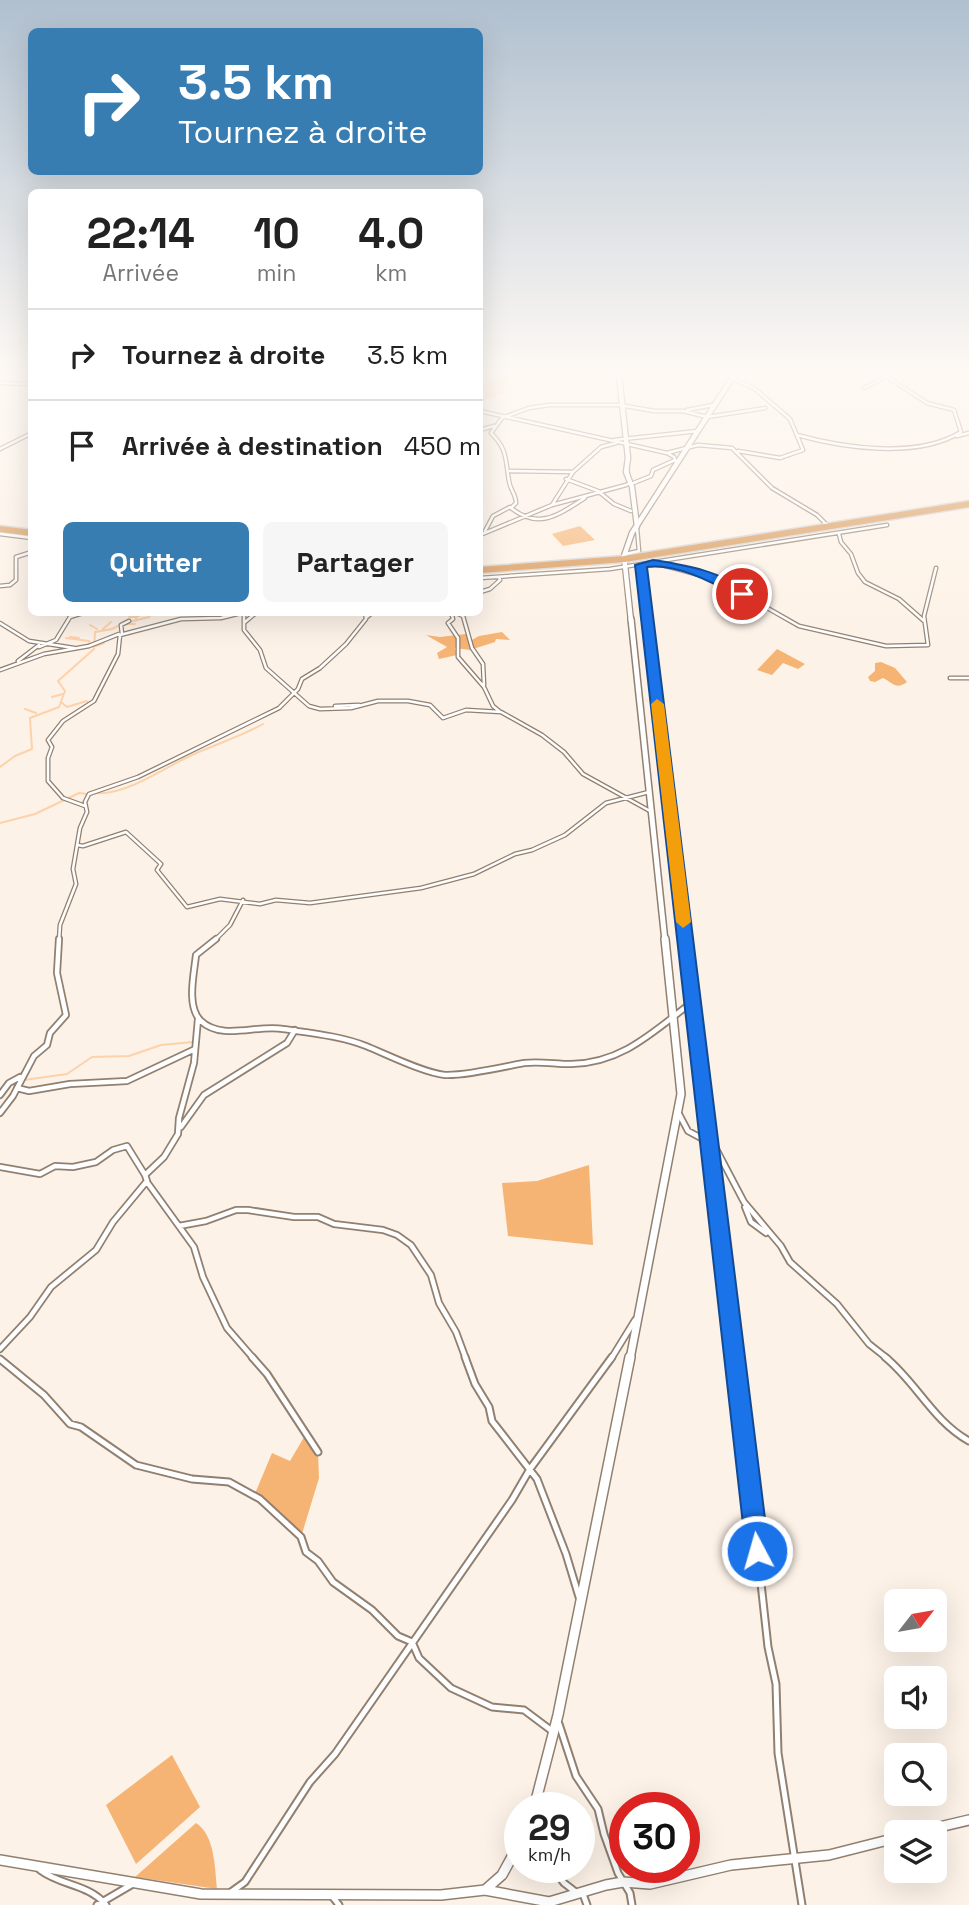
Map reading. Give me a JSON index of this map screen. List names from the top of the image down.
{
  "north": "top right",
  "page": {
    "turn": ["3.5 km", "Tournez à droite"],
    "eta": [
      "22:14",
      "Arrivée",
      "10",
      "min",
      "4.0",
      "km"
    ],
    "list": [
      {
        "name": "Tournez à droite",
        "value": "3.5 km"
      },
      {
        "name": "Arrivée à destination",
        "value": "450 m"
      }
    ],
    "buttons": ["Quitter", "Partager"],
    "speed": "29 km/h",
    "limit": "30"
  }
}
